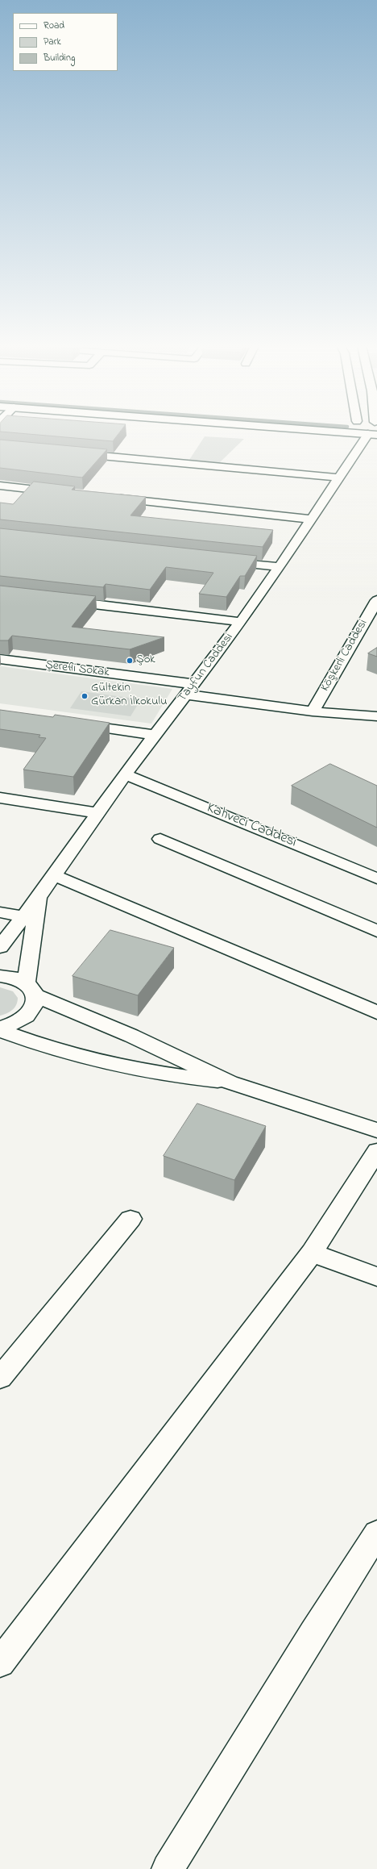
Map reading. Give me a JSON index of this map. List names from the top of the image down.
{
  "streets": {
    "street": [
      "Köşkerli Caddesi",
      "Tayfun Caddesi",
      "Şerefli Sokak",
      "Kahveci Caddesi"
    ]
  },
  "crossings": [
    ["Köşkerli Caddesi", "Şerefli Sokak"],
    ["Tayfun Caddesi", "Şerefli Sokak"],
    ["Tayfun Caddesi", "Kahveci Caddesi"]
  ],
  "places": ["Şok", "Gültekin Gürkan İlkokulu"],
  "legend": ["Road", "Park", "Building"]
}
